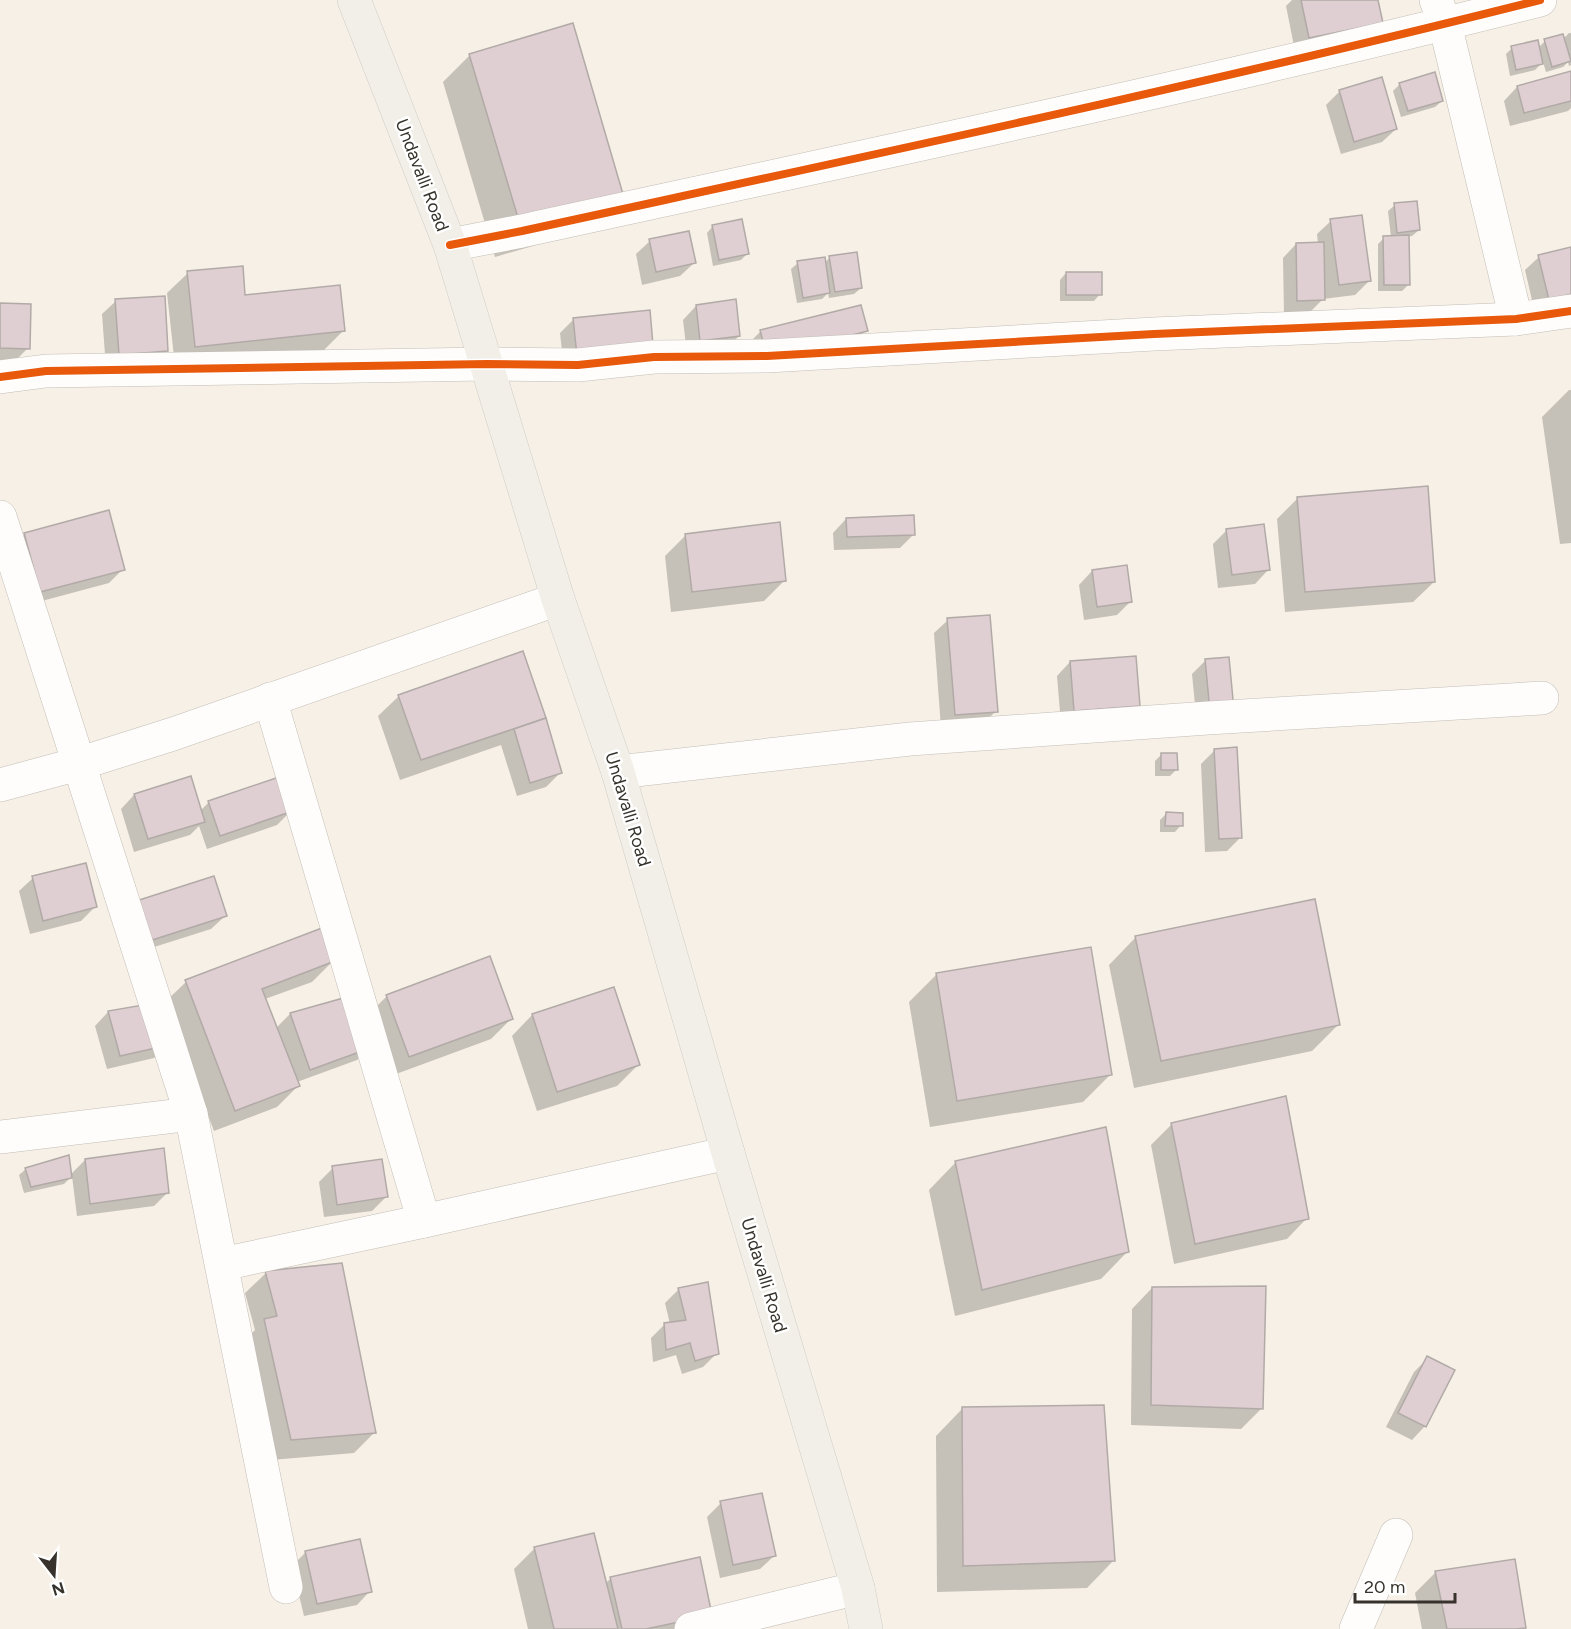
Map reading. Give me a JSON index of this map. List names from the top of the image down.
{
  "streets": {
    "main road": ["Undavalli Road"]
  },
  "scale_bar": "20 m",
  "north": "bottom"
}
